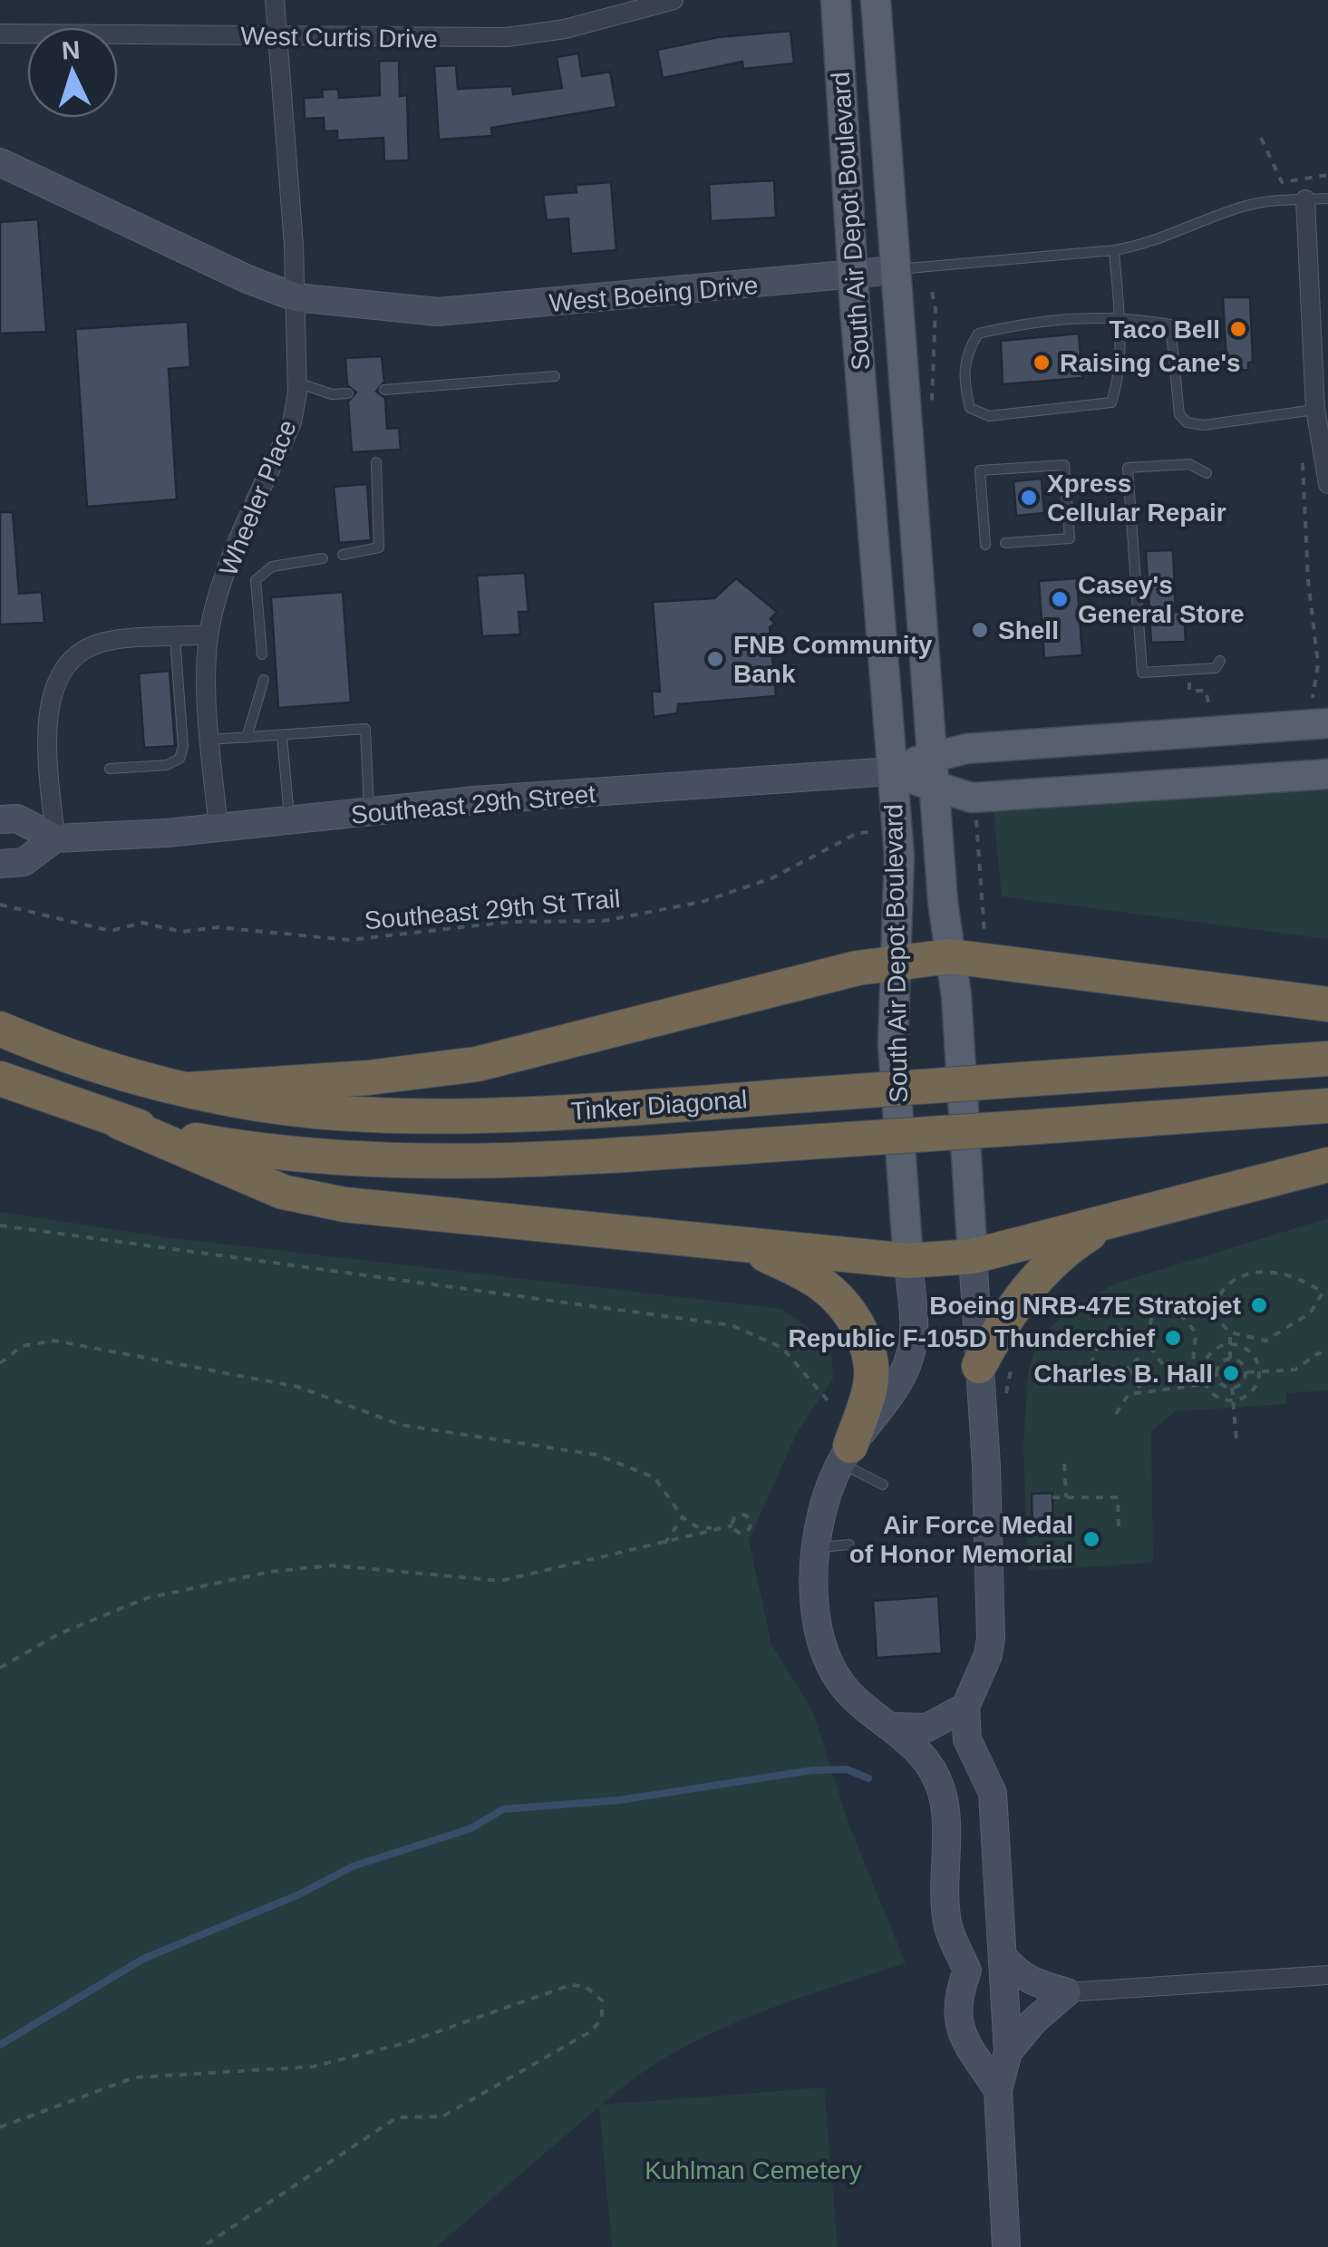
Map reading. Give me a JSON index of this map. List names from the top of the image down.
{
  "streets": {
    "highway": ["Tinker Diagonal"],
    "main road": ["South Air Depot Boulevard", "West Boeing Drive", "Southeast 29th Street"],
    "street": ["West Curtis Drive", "Wheeler Place"],
    "path": ["Southeast 29th St Trail"]
  },
  "crossings": [
    ["West Curtis Drive", "Wheeler Place"],
    ["South Air Depot Boulevard", "West Boeing Drive"],
    ["South Air Depot Boulevard", "Southeast 29th Street"],
    ["South Air Depot Boulevard", "Southeast 29th St Trail"],
    ["West Boeing Drive", "Wheeler Place"],
    ["Wheeler Place", "Southeast 29th Street"]
  ],
  "parks": ["Kuhlman Cemetery"],
  "places": [
    "Taco Bell",
    "Raising Cane's",
    "Xpress Cellular Repair",
    "Casey's General Store",
    "Shell",
    "FNB Community Bank",
    "Boeing NRB-47E Stratojet",
    "Republic F-105D Thunderchief",
    "Charles B. Hall",
    "Air Force Medal of Honor Memorial"
  ],
  "north": "top"
}
